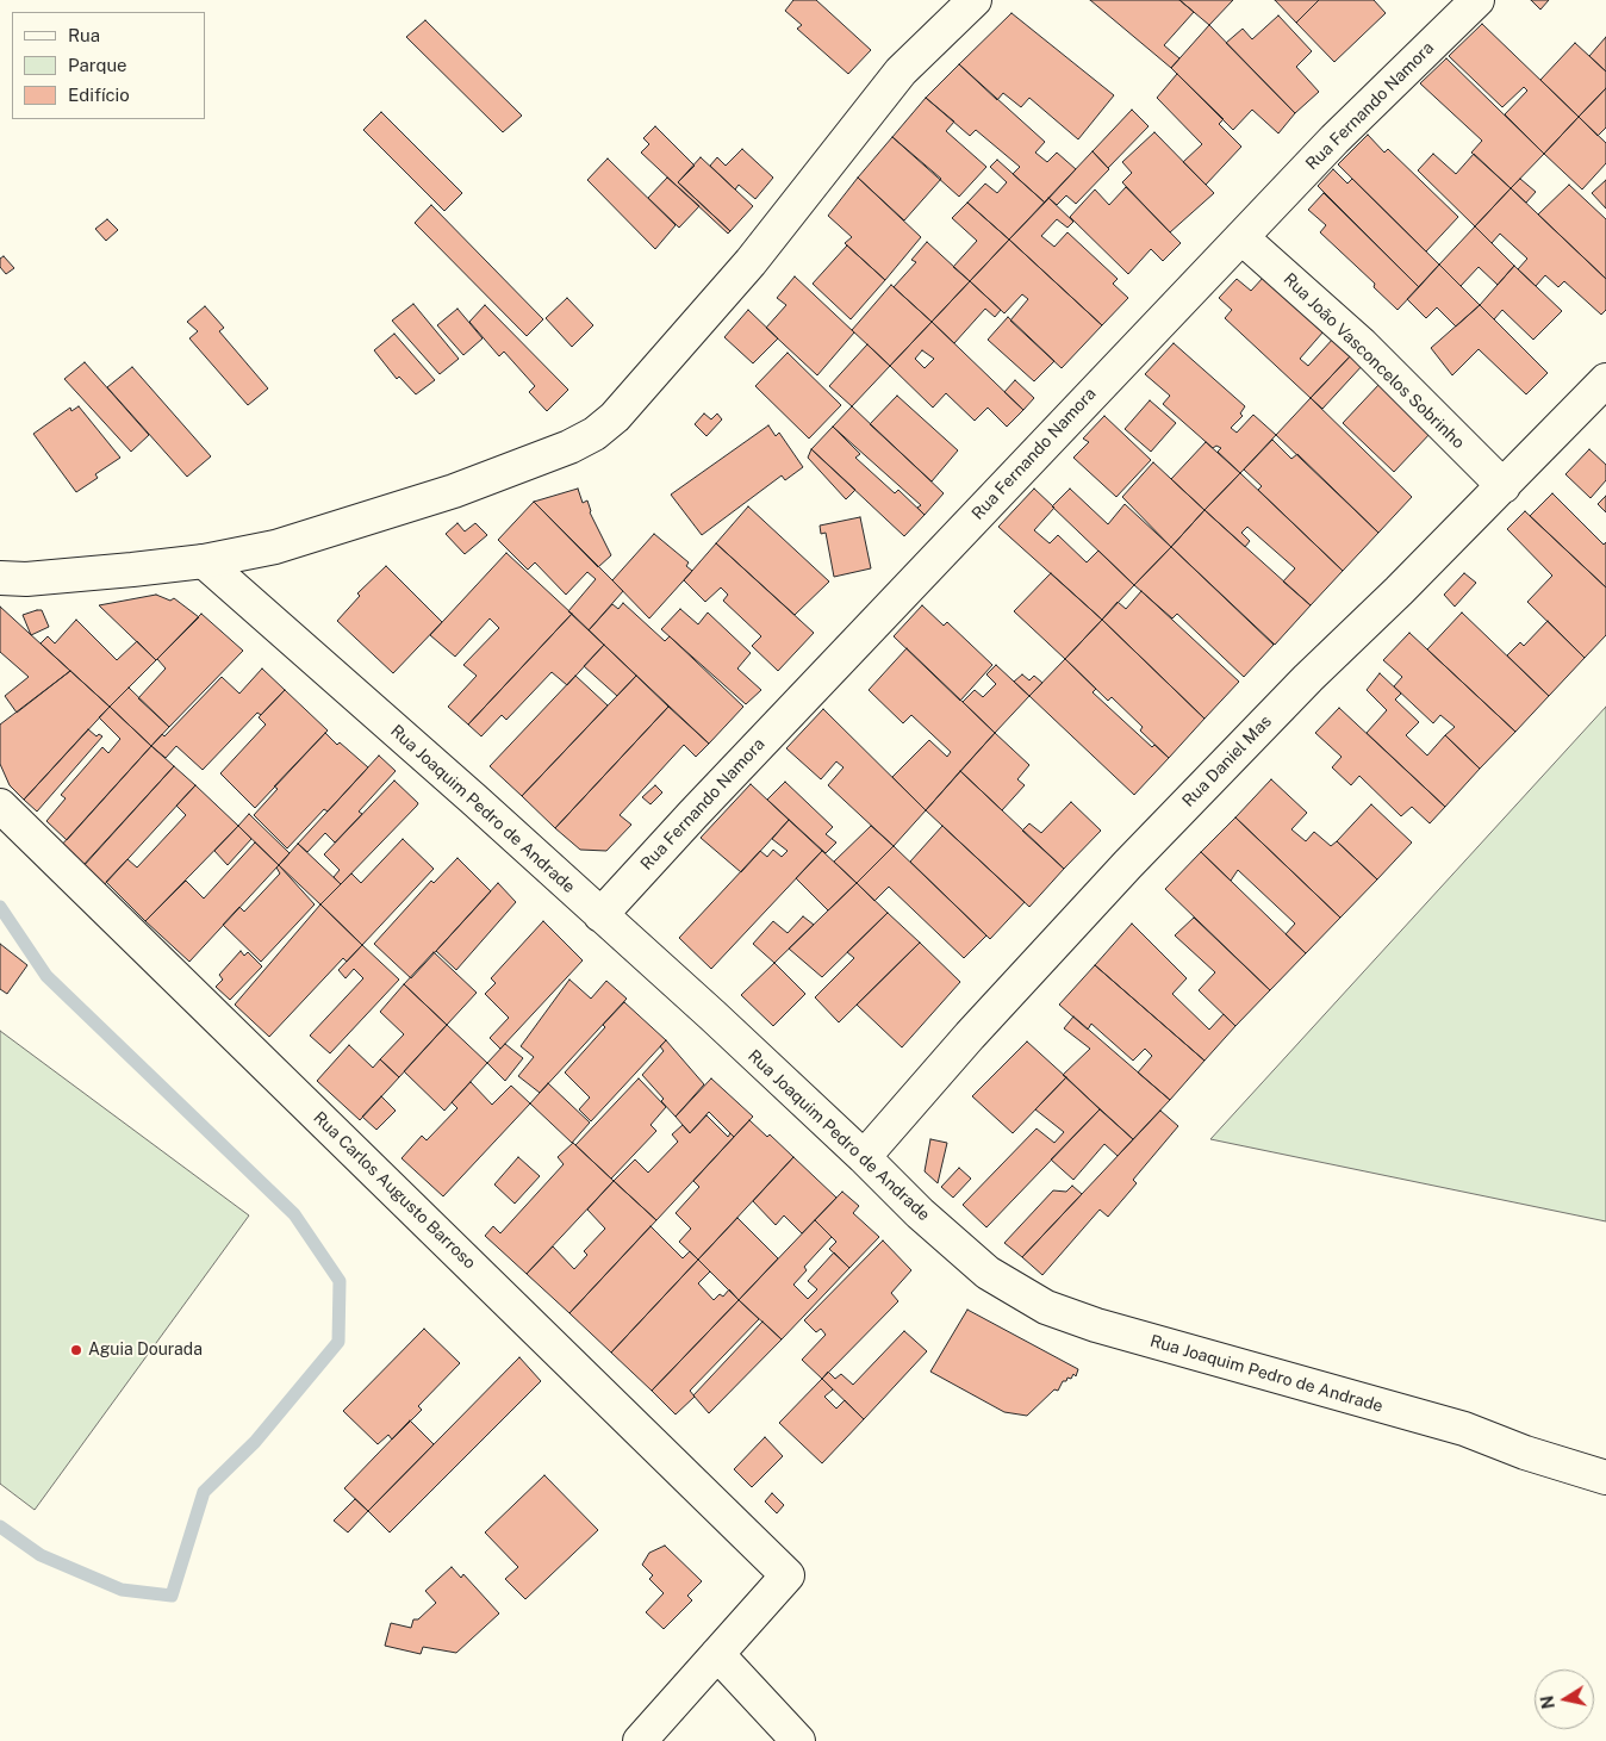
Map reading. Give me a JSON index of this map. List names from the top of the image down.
{
  "streets": {
    "street": [
      "Rua Fernando Namora",
      "Rua João Vasconcelos Sobrinho",
      "Rua Daniel Mas",
      "Rua Joaquim Pedro de Andrade",
      "Rua Carlos Augusto Barroso"
    ]
  },
  "crossings": [
    ["Rua Fernando Namora", "Rua João Vasconcelos Sobrinho"],
    ["Rua Fernando Namora", "Rua Joaquim Pedro de Andrade"],
    ["Rua João Vasconcelos Sobrinho", "Rua Daniel Mas"],
    ["Rua Daniel Mas", "Rua Joaquim Pedro de Andrade"]
  ],
  "places": ["Aguia Dourada"],
  "legend": ["Rua", "Parque", "Edifício"],
  "north": "left"
}
